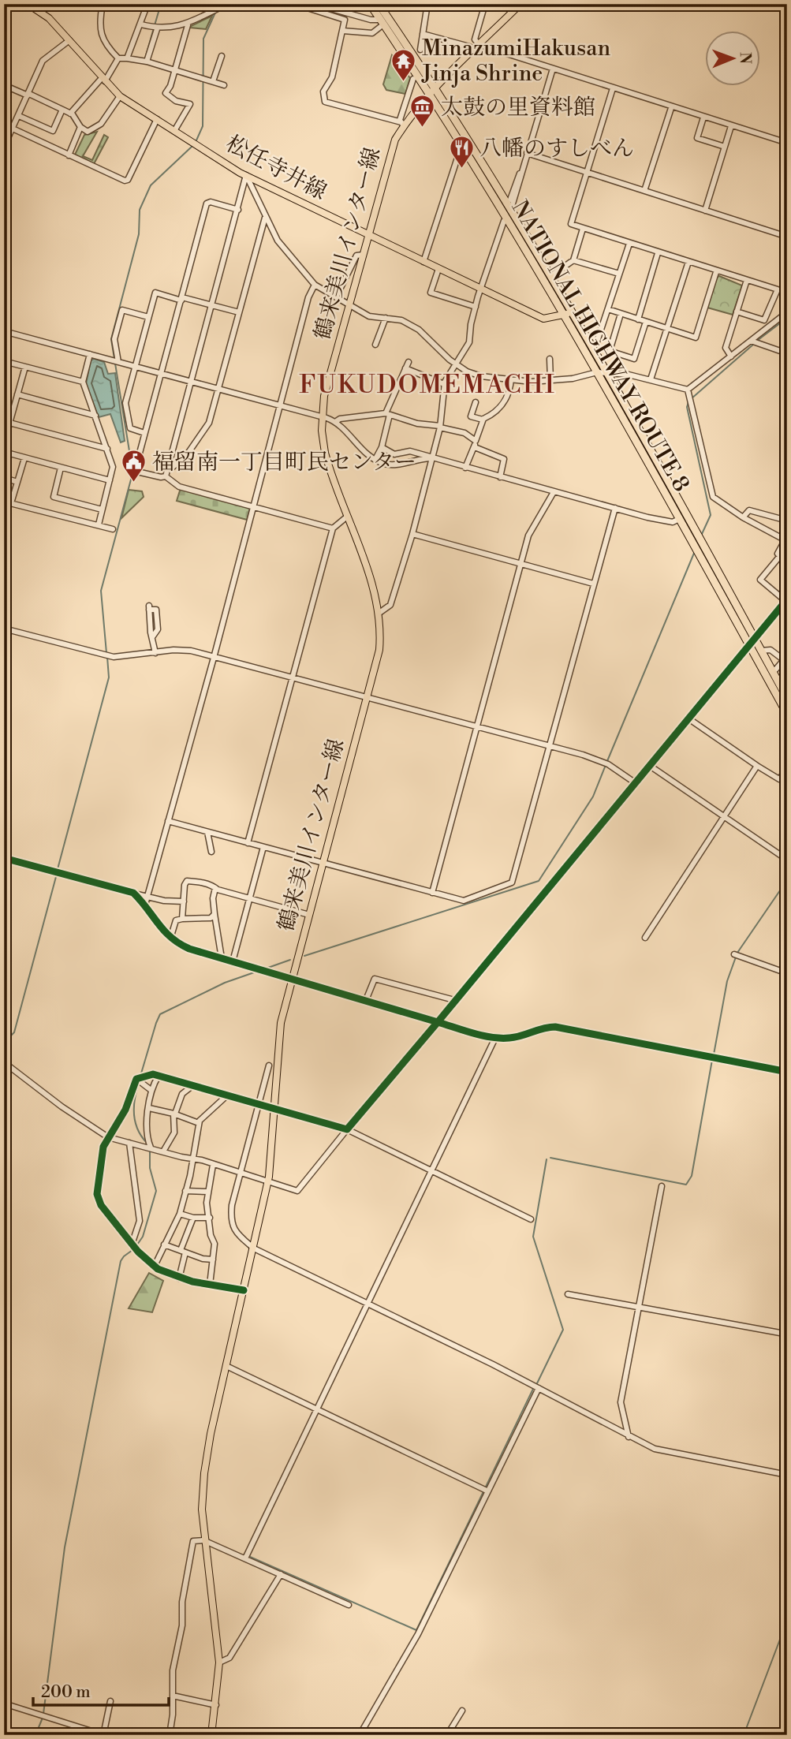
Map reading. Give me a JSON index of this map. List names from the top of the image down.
{
  "streets": {
    "highway": ["NATIONAL HIGHWAY ROUTE 8"],
    "main road": ["松任寺井線", "鶴来美川インター線"]
  },
  "crossings": [
    ["松任寺井線", "鶴来美川インター線"],
    ["松任寺井線", "NATIONAL HIGHWAY ROUTE 8"],
    ["鶴来美川インター線", "NATIONAL HIGHWAY ROUTE 8"]
  ],
  "districts": ["FUKUDOMEMACHI"],
  "places": {
    "temple": ["MinazumiHakusan Jinja Shrine"],
    "museum": ["太鼓の里資料館"],
    "restaurant": ["八幡のすしべん"],
    "public building": ["福留南一丁目町民センター"]
  },
  "scale_bar": "200 m",
  "north": "right"
}
